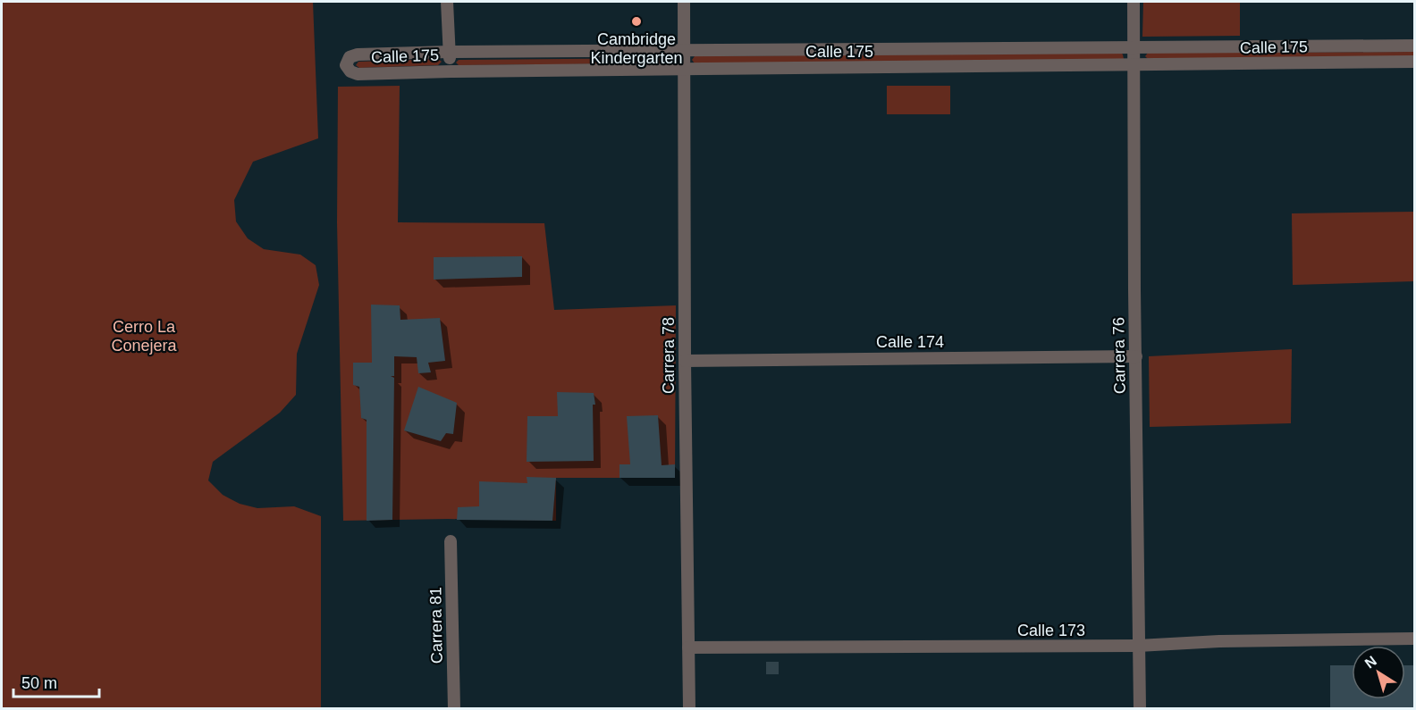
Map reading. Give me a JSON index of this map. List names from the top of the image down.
{
  "streets": {
    "street": [
      "Calle 175",
      "Calle 174",
      "Carrera 78",
      "Carrera 76",
      "Carrera 81",
      "Calle 173"
    ]
  },
  "crossings": [
    ["Calle 175", "Carrera 78"],
    ["Calle 175", "Carrera 76"],
    ["Calle 174", "Carrera 78"],
    ["Calle 174", "Carrera 76"],
    ["Carrera 78", "Calle 173"],
    ["Carrera 76", "Calle 173"]
  ],
  "parks": ["Cerro La Conejera"],
  "places": ["Cambridge Kindergarten"],
  "scale_bar": "50 m",
  "north": "top left"
}
